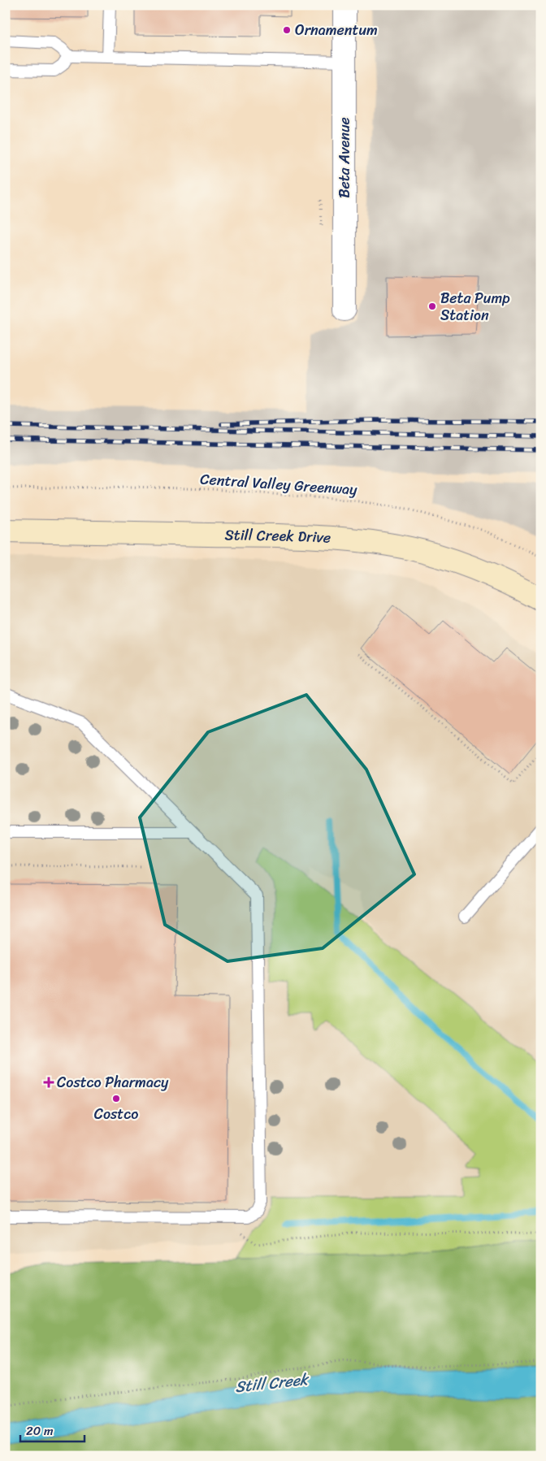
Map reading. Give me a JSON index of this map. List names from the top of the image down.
{
  "streets": {
    "street": ["Beta Avenue", "Still Creek Drive"],
    "path": ["Central Valley Greenway"]
  },
  "water": ["Still Creek"],
  "places": {
    "other": ["Ornamentum", "Beta Pump Station", "Costco"],
    "health": ["Costco Pharmacy"]
  },
  "scale_bar": "20 m"
}
